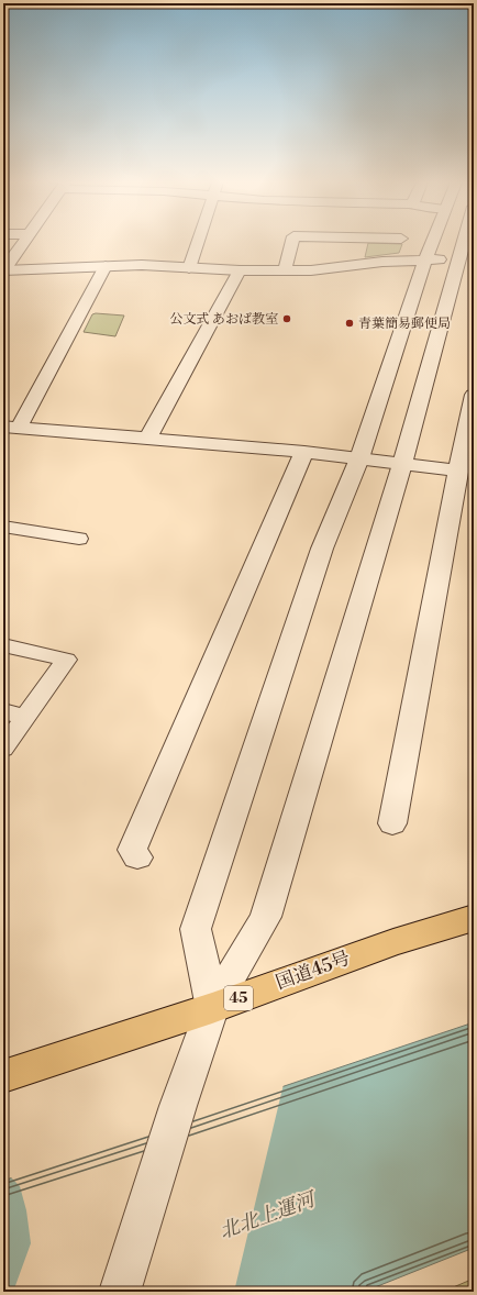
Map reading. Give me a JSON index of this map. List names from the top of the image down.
{
  "streets": {
    "highway": ["国道45号", "45"]
  },
  "water": ["北北上運河"],
  "places": ["公文式 あおば教室", "青葉簡易郵便局"]
}
